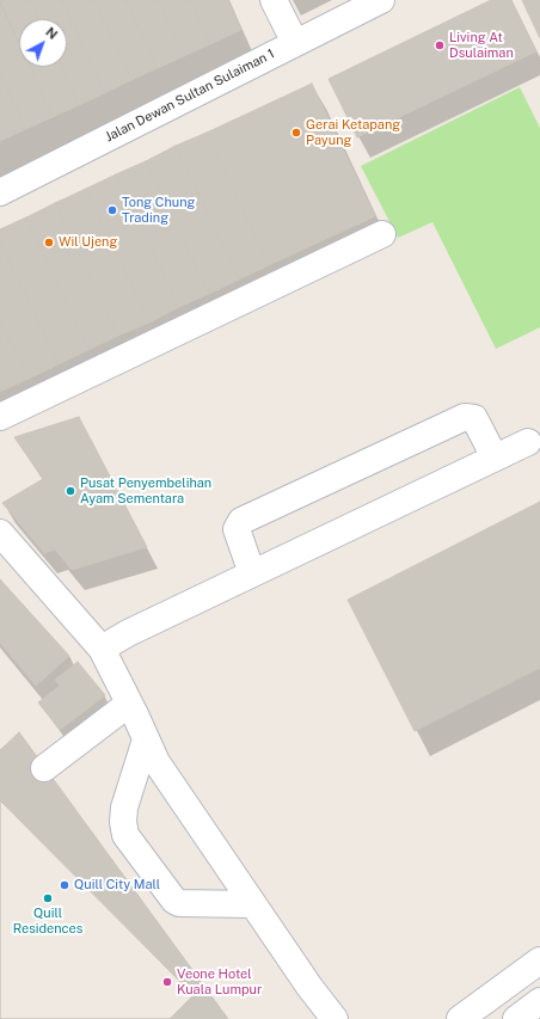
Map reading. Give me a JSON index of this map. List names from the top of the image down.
{
  "streets": {
    "street": ["Jalan Dewan Sultan Sulaiman 1"]
  },
  "places": [
    "Living At Dsulaiman",
    "Gerai Ketapang Payung",
    "Tong Chung Trading",
    "Wil Ujeng",
    "Pusat Penyembelihan Ayam Sementara",
    "Quill City Mall",
    "Quill Residences",
    "Veone Hotel Kuala Lumpur"
  ],
  "north": "top right"
}
